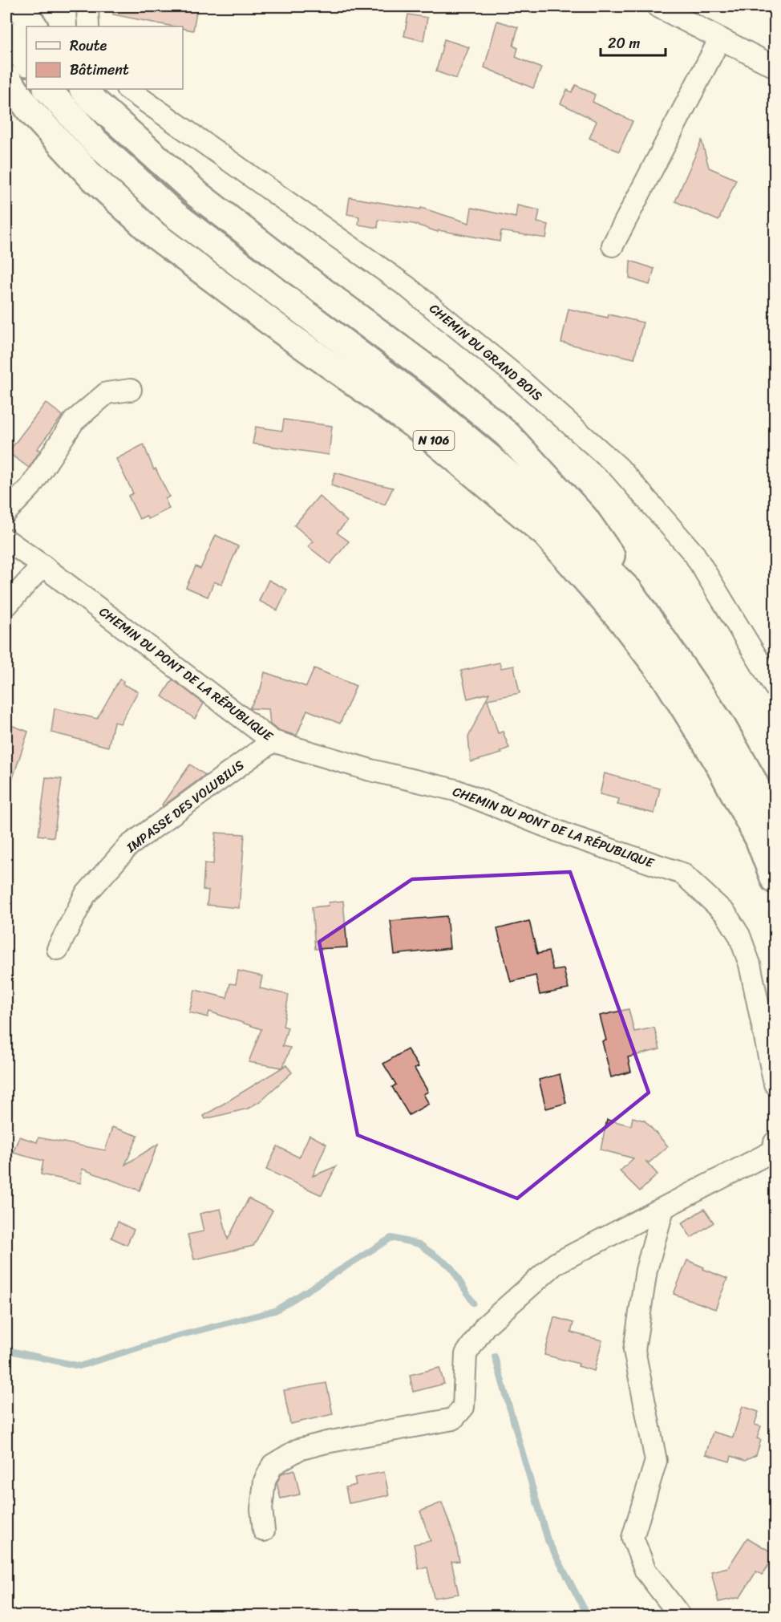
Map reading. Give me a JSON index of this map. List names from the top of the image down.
{
  "streets": {
    "main road": ["N 106"],
    "street": ["CHEMIN DU GRAND BOIS", "CHEMIN DU PONT DE LA RÉPUBLIQUE", "IMPASSE DES VOLUBILIS"]
  },
  "crossings": [
    ["CHEMIN DU PONT DE LA RÉPUBLIQUE", "IMPASSE DES VOLUBILIS"]
  ],
  "legend": ["Route", "Bâtiment"],
  "scale_bar": "20 m"
}
